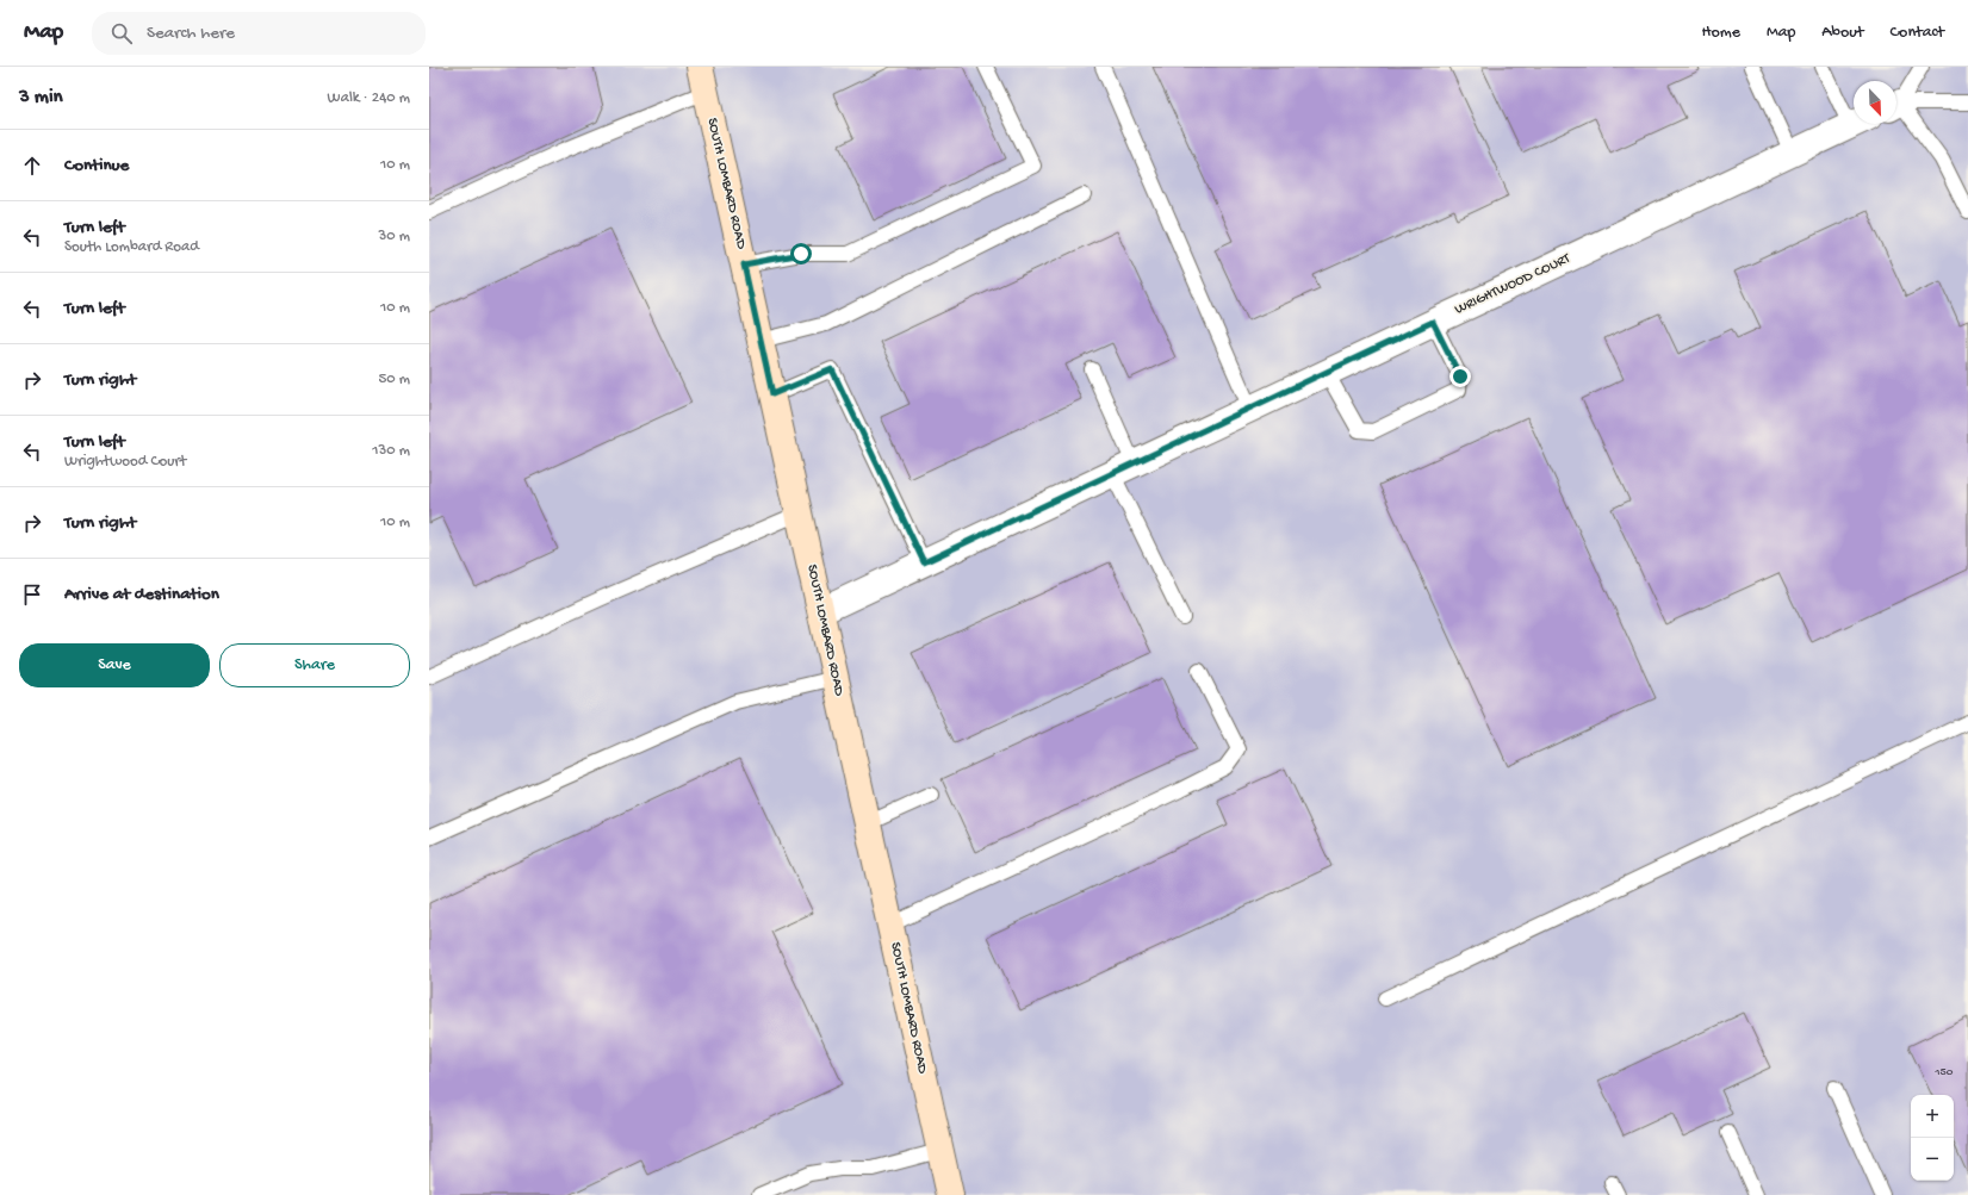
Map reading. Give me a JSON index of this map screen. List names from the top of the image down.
{
  "streets": {
    "street": ["SOUTH LOMBARD ROAD", "WRIGHTWOOD COURT"]
  },
  "crossings": [
    ["SOUTH LOMBARD ROAD", "WRIGHTWOOD COURT"]
  ],
  "house_numbers": ["150"],
  "north": "bottom right",
  "page": {
    "header": "Map",
    "search": "Search here",
    "nav": [
      "Home",
      "Map",
      "About",
      "Contact"
    ],
    "heading": ["3 min", "Walk · 240 m"],
    "list": [
      ["Continue", "10 m"],
      ["Turn left", "South Lombard Road", "30 m"],
      ["Turn left", "10 m"],
      ["Turn right", "50 m"],
      ["Turn left", "Wrightwood Court", "130 m"],
      ["Turn right", "10 m"],
      "Arrive at destination"
    ],
    "buttons": ["Save", "Share"],
    "map_buttons": ["+", "−"]
  }
}
